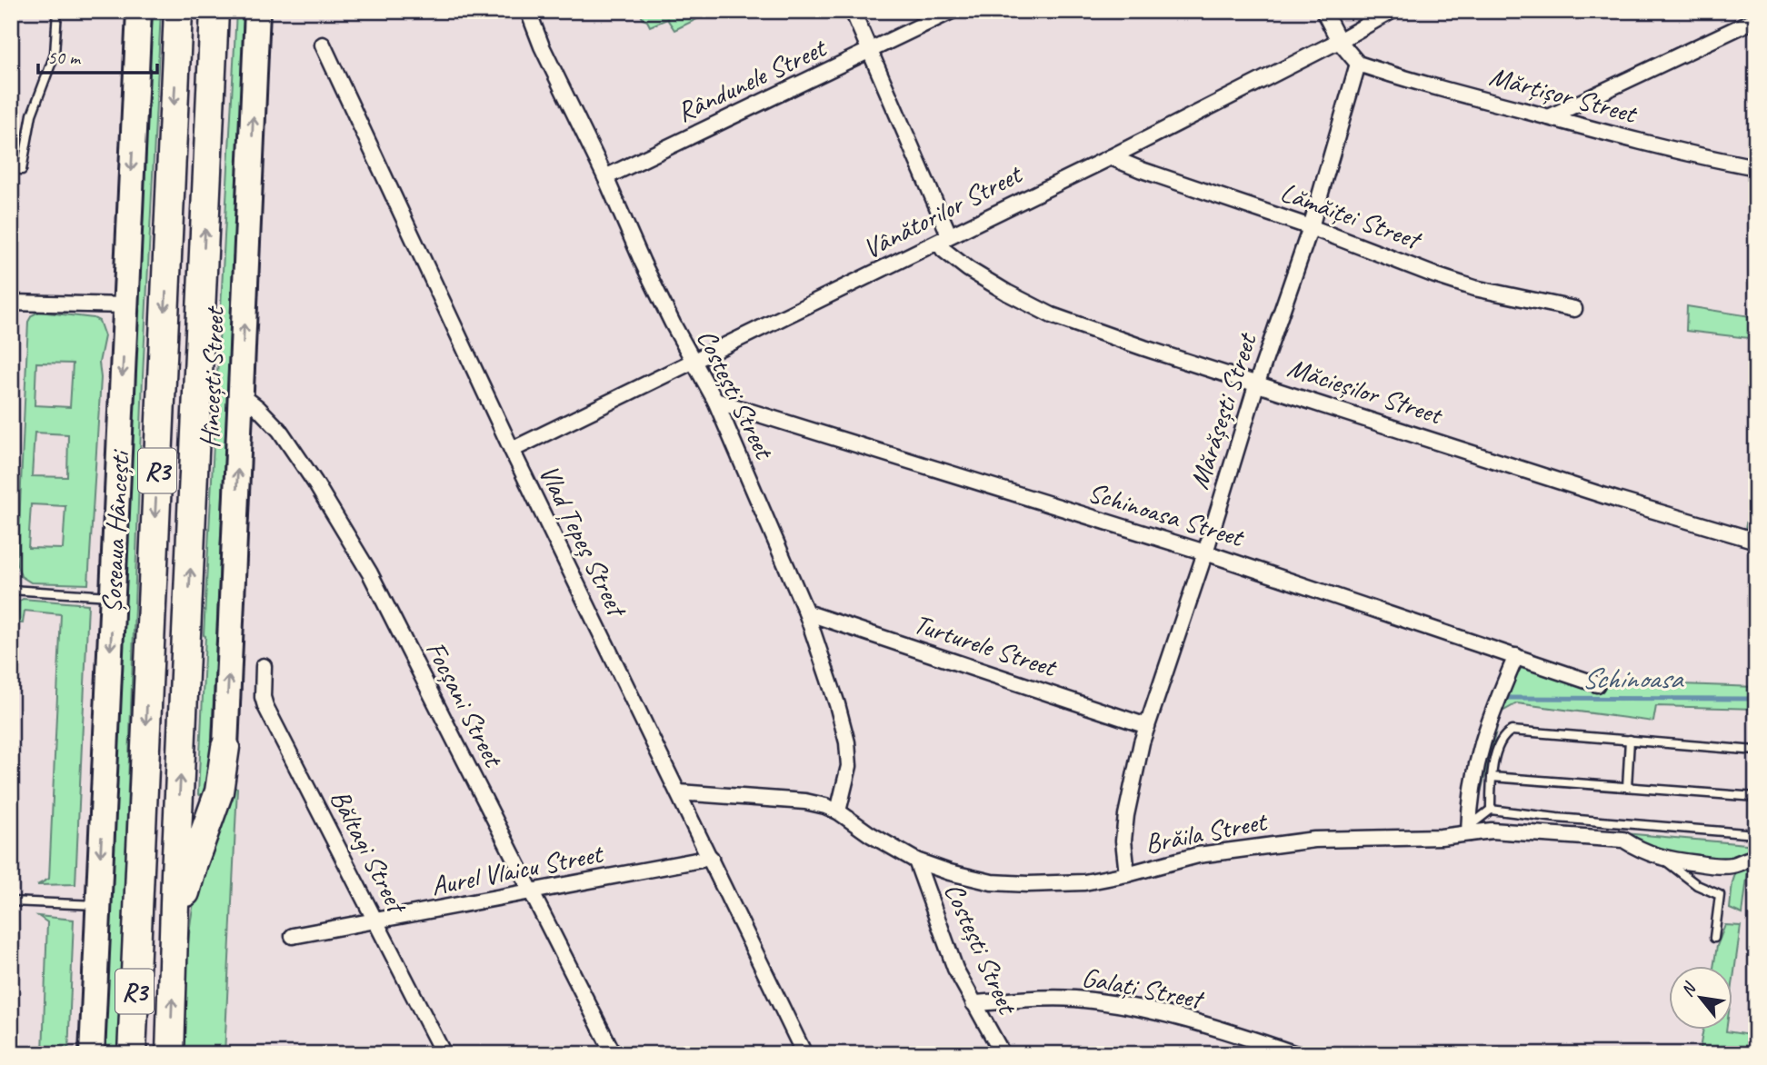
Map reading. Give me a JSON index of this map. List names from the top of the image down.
{
  "streets": {
    "highway": ["R3", "Șoseaua Hâncești"],
    "main road": ["Hîncești Street"],
    "street": [
      "Rândunele Street",
      "Mărțișor Street",
      "Vânătorilor Street",
      "Lămăiței Street",
      "Măcieșilor Street",
      "Costești Street",
      "Mărășești Street",
      "Schinoasa Street",
      "Vlad Țepeș Street",
      "Turturele Street",
      "Focșani Street",
      "Brăila Street",
      "Băltagi Street",
      "Aurel Vlaicu Street",
      "Galați Street"
    ]
  },
  "crossings": [
    ["Rândunele Street", "Costești Street"],
    ["Mărțișor Street", "Mărășești Street"],
    ["Vânătorilor Street", "Lămăiței Street"],
    ["Vânătorilor Street", "Măcieșilor Street"],
    ["Vânătorilor Street", "Costești Street"],
    ["Vânătorilor Street", "Vlad Țepeș Street"],
    ["Lămăiței Street", "Mărășești Street"],
    ["Hîncești Street", "R3"],
    ["Hîncești Street", "Focșani Street"],
    ["Măcieșilor Street", "Mărășești Street"],
    ["Costești Street", "Schinoasa Street"],
    ["Costești Street", "Turturele Street"],
    ["Costești Street", "Brăila Street"],
    ["Costești Street", "Galați Street"],
    ["Mărășești Street", "Schinoasa Street"],
    ["Mărășești Street", "Turturele Street"],
    ["Mărășești Street", "Brăila Street"],
    ["Vlad Țepeș Street", "Brăila Street"],
    ["Vlad Țepeș Street", "Aurel Vlaicu Street"],
    ["Focșani Street", "Aurel Vlaicu Street"],
    ["Băltagi Street", "Aurel Vlaicu Street"]
  ],
  "one_way": ["Hîncești Street", "Șoseaua Hâncești"],
  "water": ["Schinoasa"],
  "scale_bar": "50 m",
  "north": "top left"
}
